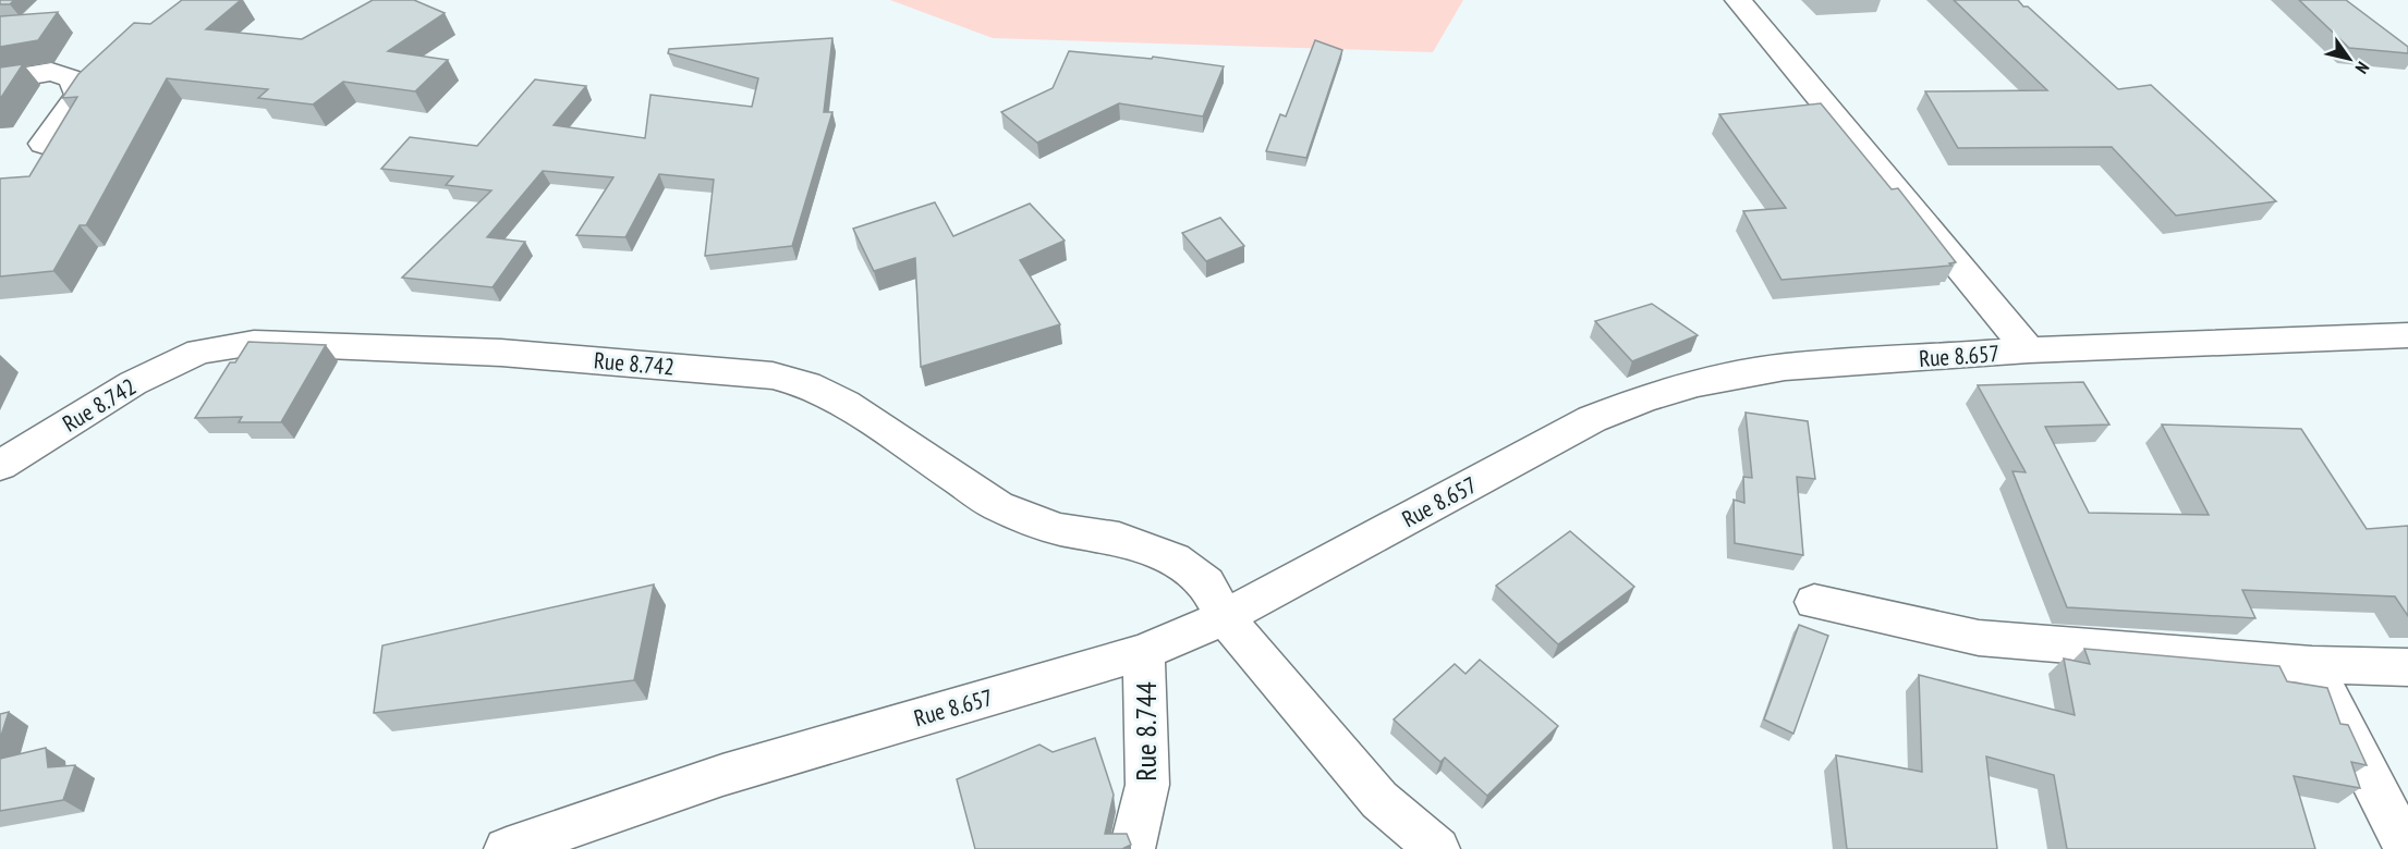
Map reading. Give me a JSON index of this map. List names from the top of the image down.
{
  "streets": {
    "street": ["Rue 8.657", "Rue 8.742", "Rue 8.744"]
  },
  "crossings": [
    ["Rue 8.657", "Rue 8.742"],
    ["Rue 8.657", "Rue 8.744"]
  ],
  "north": "bottom right"
}
